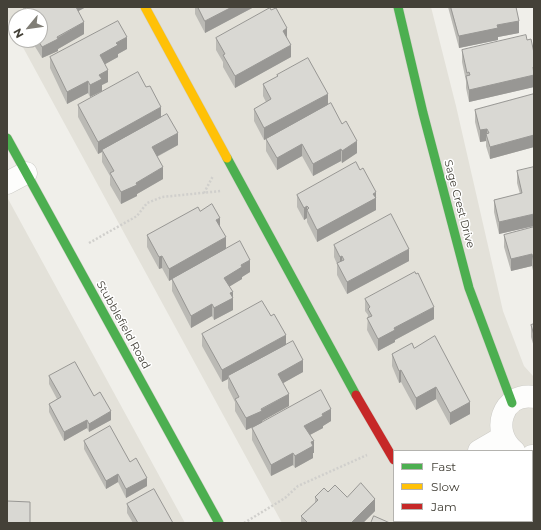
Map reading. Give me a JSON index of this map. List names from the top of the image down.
{
  "streets": {
    "street": ["Sage Crest Drive", "Stubblefield Road"]
  },
  "legend": ["Fast", "Slow", "Jam"],
  "north": "bottom left"
}
